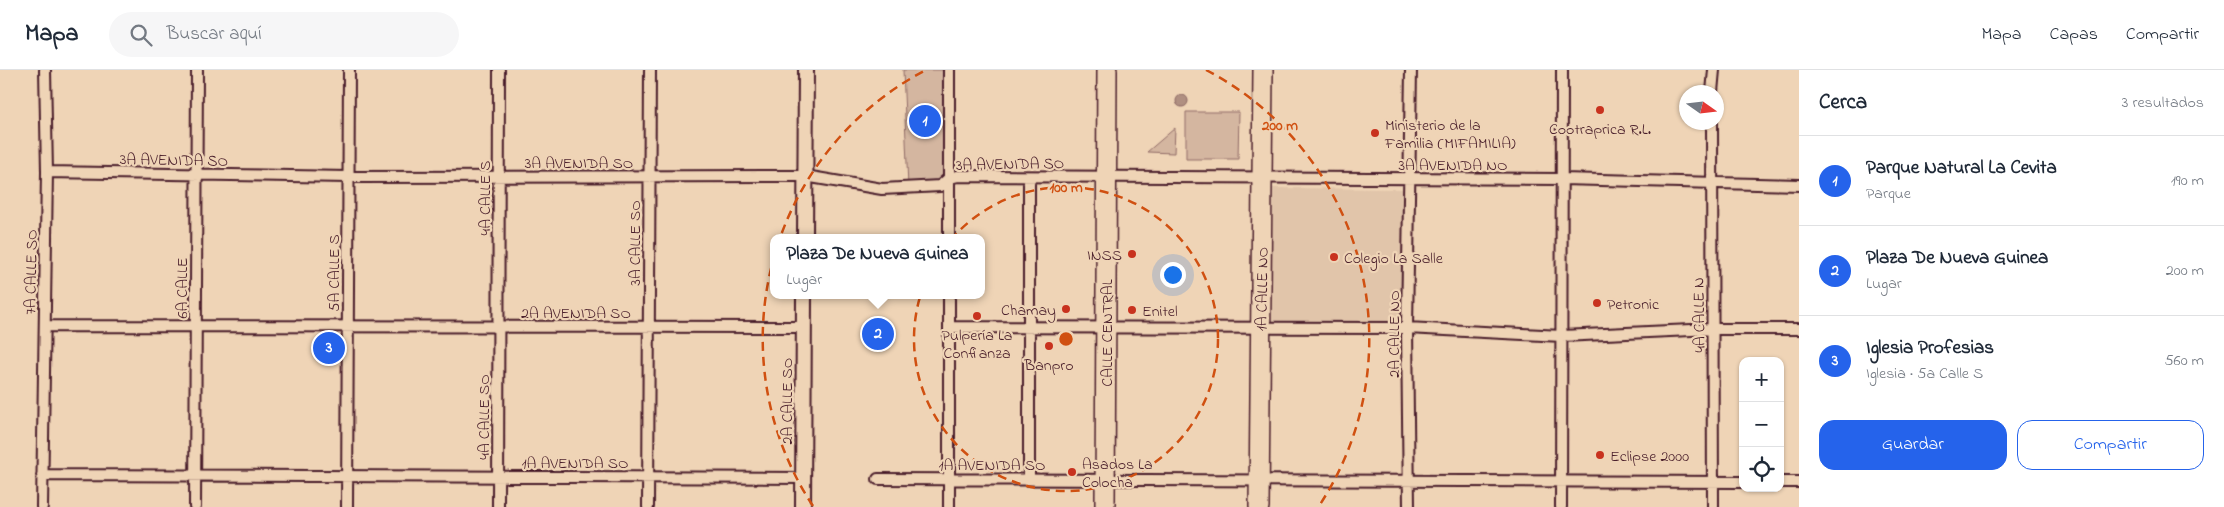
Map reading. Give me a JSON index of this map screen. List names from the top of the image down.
{
  "streets": {
    "highway": ["1A CALLE NO", "CALLE CENTRAL"],
    "street": [
      "3A AVENIDA SO",
      "3A AVENIDA NO",
      "4A CALLE S",
      "3A CALLE SO",
      "7A CALLE SO",
      "5A CALLE S",
      "6A CALLE",
      "2A AVENIDA SO",
      "4A CALLE N",
      "2A CALLE NO",
      "2A CALLE SO",
      "4A CALLE SO",
      "1A AVENIDA SO"
    ]
  },
  "crossings": [
    ["3A AVENIDA SO", "3A AVENIDA NO"],
    ["3A AVENIDA SO", "4A CALLE S"],
    ["3A AVENIDA SO", "3A CALLE SO"],
    ["3A AVENIDA SO", "7A CALLE SO"],
    ["3A AVENIDA SO", "5A CALLE S"],
    ["3A AVENIDA SO", "6A CALLE"],
    ["3A AVENIDA SO", "CALLE CENTRAL"],
    ["3A AVENIDA NO", "1A CALLE NO"],
    ["3A AVENIDA NO", "4A CALLE N"],
    ["3A AVENIDA NO", "CALLE CENTRAL"],
    ["3A AVENIDA NO", "2A CALLE NO"],
    ["4A CALLE S", "2A AVENIDA SO"],
    ["4A CALLE S", "4A CALLE SO"],
    ["3A CALLE SO", "2A AVENIDA SO"],
    ["3A CALLE SO", "1A AVENIDA SO"],
    ["7A CALLE SO", "2A AVENIDA SO"],
    ["7A CALLE SO", "1A AVENIDA SO"],
    ["5A CALLE S", "2A AVENIDA SO"],
    ["5A CALLE S", "1A AVENIDA SO"],
    ["6A CALLE", "2A AVENIDA SO"],
    ["6A CALLE", "1A AVENIDA SO"],
    ["1A CALLE NO", "1A AVENIDA SO"],
    ["2A AVENIDA SO", "2A CALLE SO"],
    ["2A AVENIDA SO", "4A CALLE SO"],
    ["4A CALLE N", "1A AVENIDA SO"],
    ["CALLE CENTRAL", "1A AVENIDA SO"],
    ["2A CALLE NO", "1A AVENIDA SO"],
    ["2A CALLE SO", "1A AVENIDA SO"],
    ["4A CALLE SO", "1A AVENIDA SO"]
  ],
  "places": [
    "Cootraprica R.L.",
    "Ministerio de la Familia (MIFAMILIA)",
    "INSS",
    "Colegio La Salle",
    "Petronic",
    "Chamay",
    "Enitel",
    "Pulpería La Confianza",
    "Banpro",
    "Eclipse 2000",
    "Asados La Colocha"
  ],
  "north": "right",
  "page": {
    "header": "Mapa",
    "search": "Buscar aquí",
    "nav": ["Mapa", "Capas", "Compartir"],
    "heading": ["Cerca", "3 resultados"],
    "pins": ["1", "2", "3"],
    "list": [
      {
        "mark": "1",
        "name": "Parque Natural La Cevita",
        "note": "Parque",
        "value": "190 m"
      },
      {
        "mark": "2",
        "name": "Plaza De Nueva Guinea",
        "note": "Lugar",
        "value": "200 m"
      },
      {
        "mark": "3",
        "name": "Iglesia Profesias",
        "note": "Iglesia · 5a Calle S",
        "value": "560 m"
      }
    ],
    "popup": ["Plaza De Nueva Guinea", "Lugar"],
    "map_buttons": ["+", "−"],
    "buttons": ["Guardar", "Compartir"]
  },
  "rings": ["200 m", "100 m"]
}
